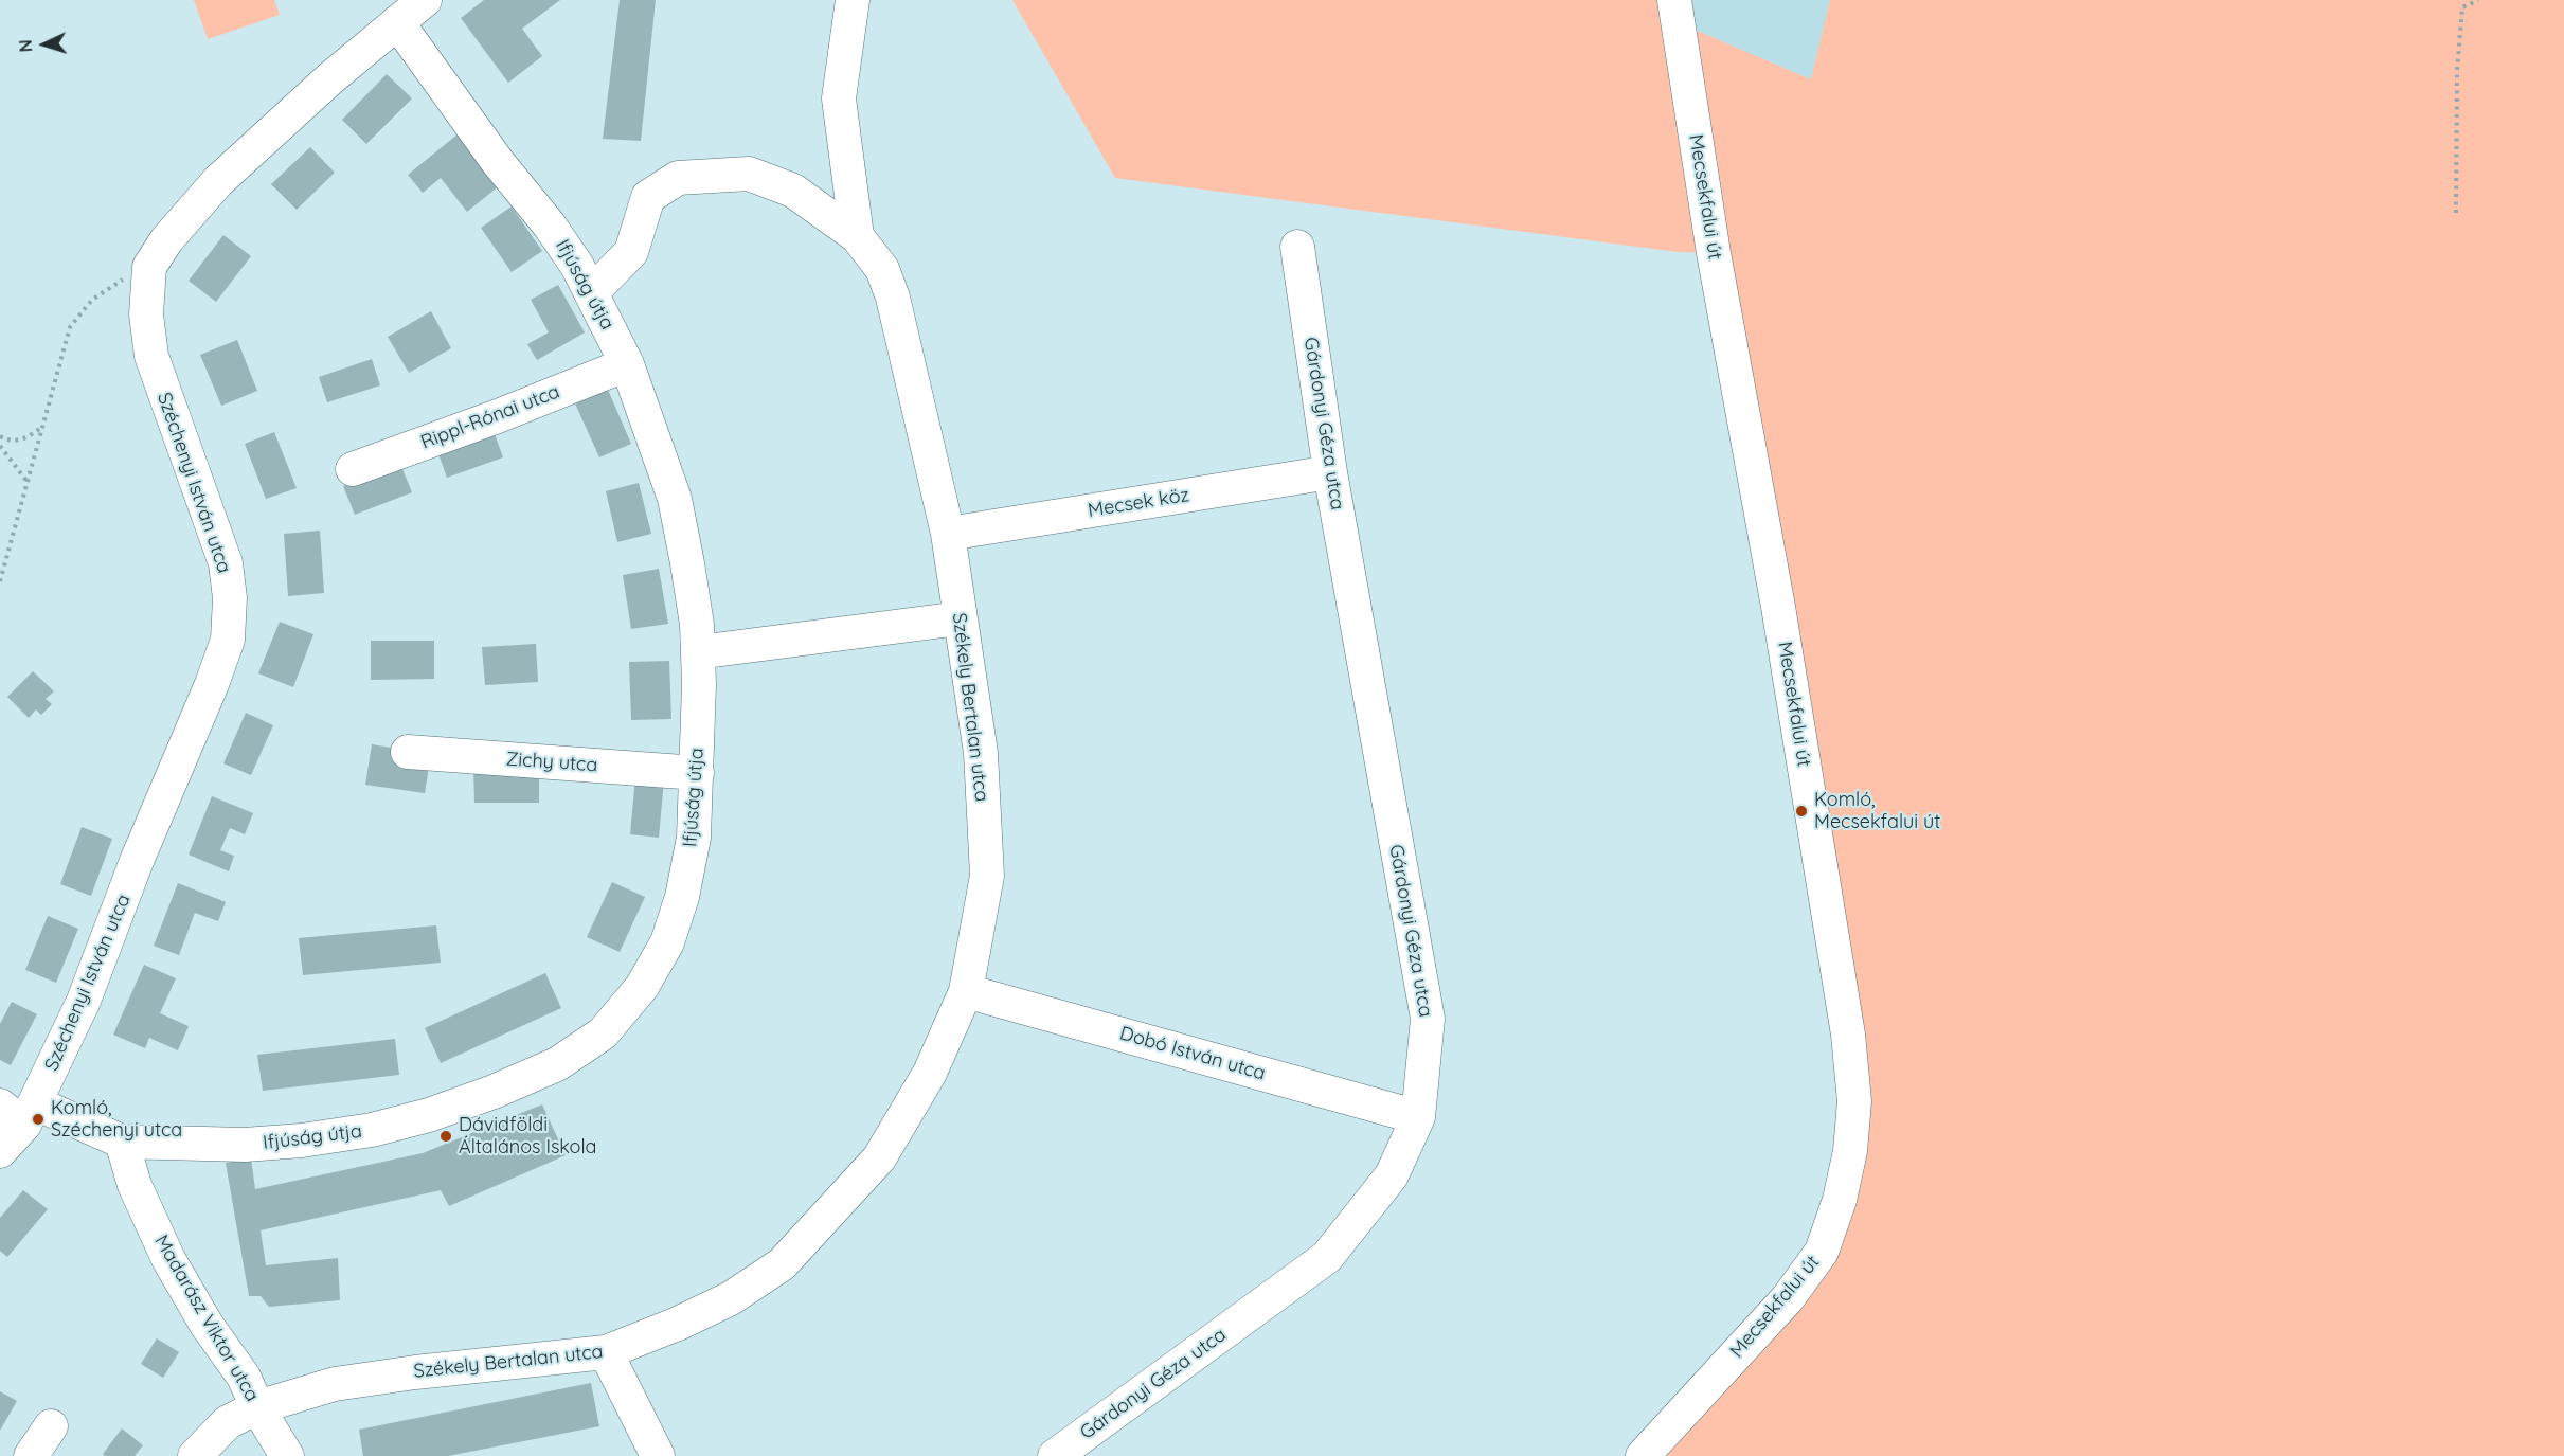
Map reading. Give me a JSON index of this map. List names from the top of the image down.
{
  "streets": {
    "street": [
      "Mecsekfalui út",
      "Ifjúság útja",
      "Rippl-Rónai utca",
      "Gárdonyi Géza utca",
      "Széchenyi István utca",
      "Mecsek köz",
      "Székely Bertalan utca",
      "Zichy utca",
      "Dobó István utca",
      "Madarász Viktor utca"
    ]
  },
  "crossings": [
    ["Ifjúság útja", "Rippl-Rónai utca"],
    ["Ifjúság útja", "Széchenyi István utca"],
    ["Ifjúság útja", "Székely Bertalan utca"],
    ["Ifjúság útja", "Zichy utca"],
    ["Ifjúság útja", "Madarász Viktor utca"],
    ["Gárdonyi Géza utca", "Mecsek köz"],
    ["Gárdonyi Géza utca", "Dobó István utca"],
    ["Mecsek köz", "Székely Bertalan utca"],
    ["Székely Bertalan utca", "Dobó István utca"],
    ["Székely Bertalan utca", "Madarász Viktor utca"]
  ],
  "places": ["Komló, Mecsekfalui út", "Komló, Széchenyi utca", "Dávidföldi Általános Iskola"],
  "north": "left"
}
